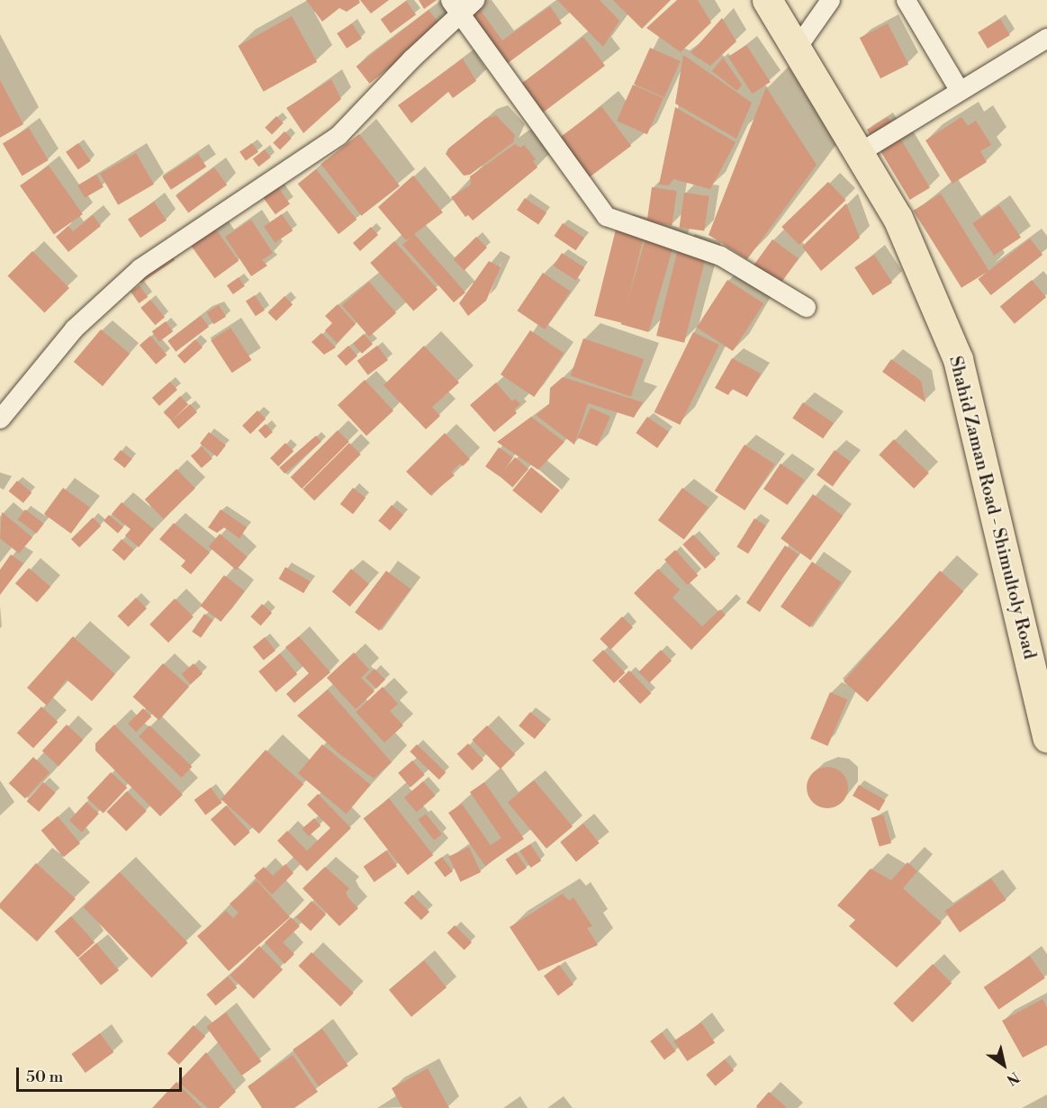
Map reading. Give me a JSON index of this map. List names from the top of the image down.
{
  "streets": {
    "main road": ["Shahid Zaman Road - Shimultoly Road"]
  },
  "scale_bar": "50 m",
  "north": "bottom right"
}
